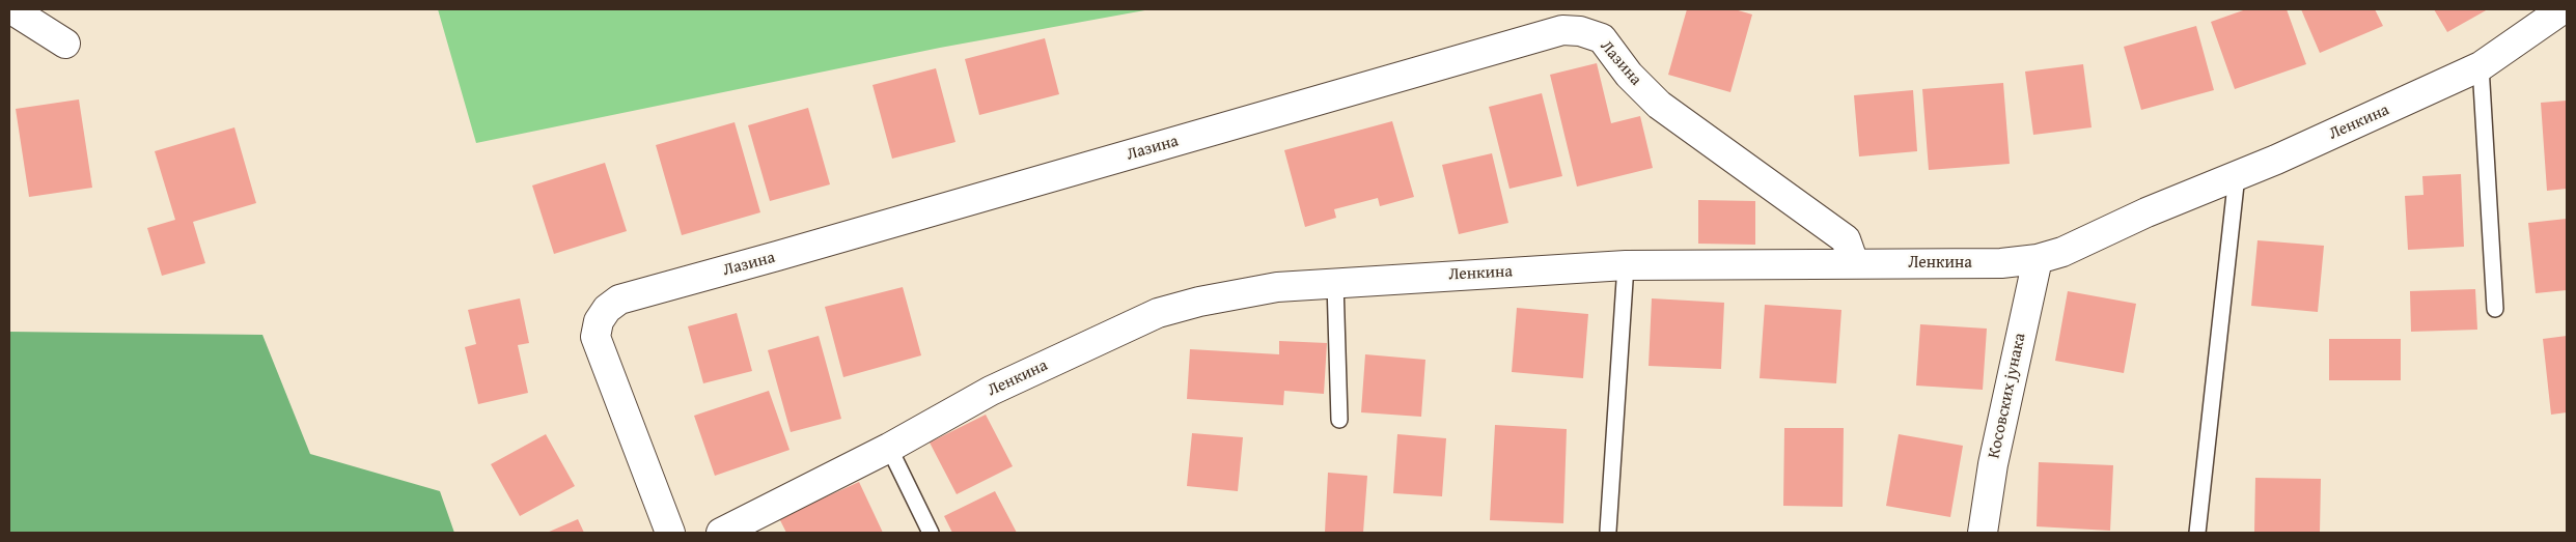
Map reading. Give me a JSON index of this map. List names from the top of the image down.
{
  "streets": {
    "street": ["Лазина", "Ленкина", "Косовских јунака"]
  },
  "crossings": [
    ["Лазина", "Ленкина"],
    ["Ленкина", "Косовских јунака"]
  ]
}
